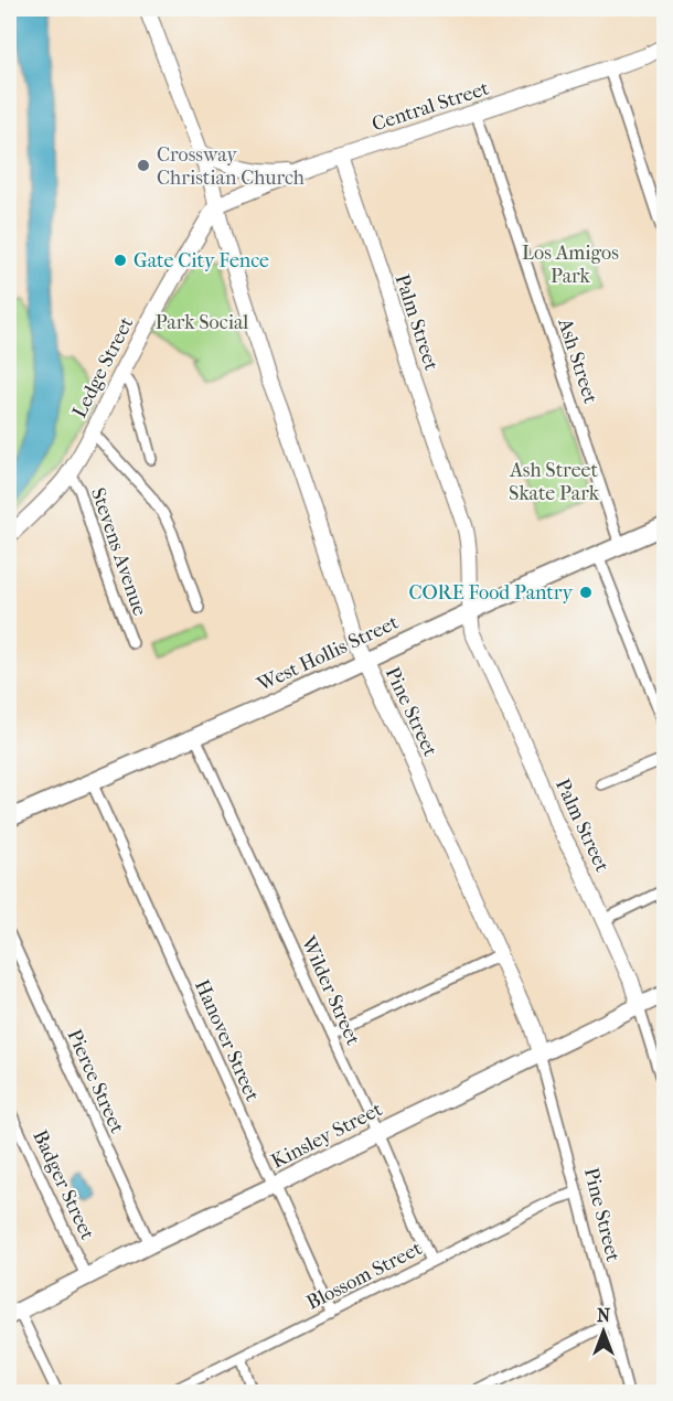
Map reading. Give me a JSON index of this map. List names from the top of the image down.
{
  "streets": {
    "main road": ["West Hollis Street", "Kinsley Street"],
    "street": [
      "Central Street",
      "Palm Street",
      "Ash Street",
      "Ledge Street",
      "Stevens Avenue",
      "Pine Street",
      "Wilder Street",
      "Hanover Street",
      "Pierce Street",
      "Badger Street",
      "Blossom Street"
    ]
  },
  "crossings": [
    ["Central Street", "Palm Street"],
    ["Central Street", "Ash Street"],
    ["Central Street", "Ledge Street"],
    ["Central Street", "Pine Street"],
    ["Palm Street", "West Hollis Street"],
    ["Palm Street", "Kinsley Street"],
    ["Ash Street", "West Hollis Street"],
    ["Ledge Street", "Stevens Avenue"],
    ["Ledge Street", "Pine Street"],
    ["West Hollis Street", "Pine Street"],
    ["West Hollis Street", "Wilder Street"],
    ["West Hollis Street", "Hanover Street"],
    ["Pine Street", "Kinsley Street"],
    ["Pine Street", "Blossom Street"],
    ["Wilder Street", "Kinsley Street"],
    ["Wilder Street", "Blossom Street"],
    ["Hanover Street", "Kinsley Street"],
    ["Hanover Street", "Blossom Street"],
    ["Pierce Street", "Kinsley Street"],
    ["Kinsley Street", "Badger Street"]
  ],
  "parks": ["Los Amigos Park", "Park Social", "Ash Street Skate Park"],
  "places": ["Crossway Christian Church", "Gate City Fence", "CORE Food Pantry"],
  "north": "top"
}
